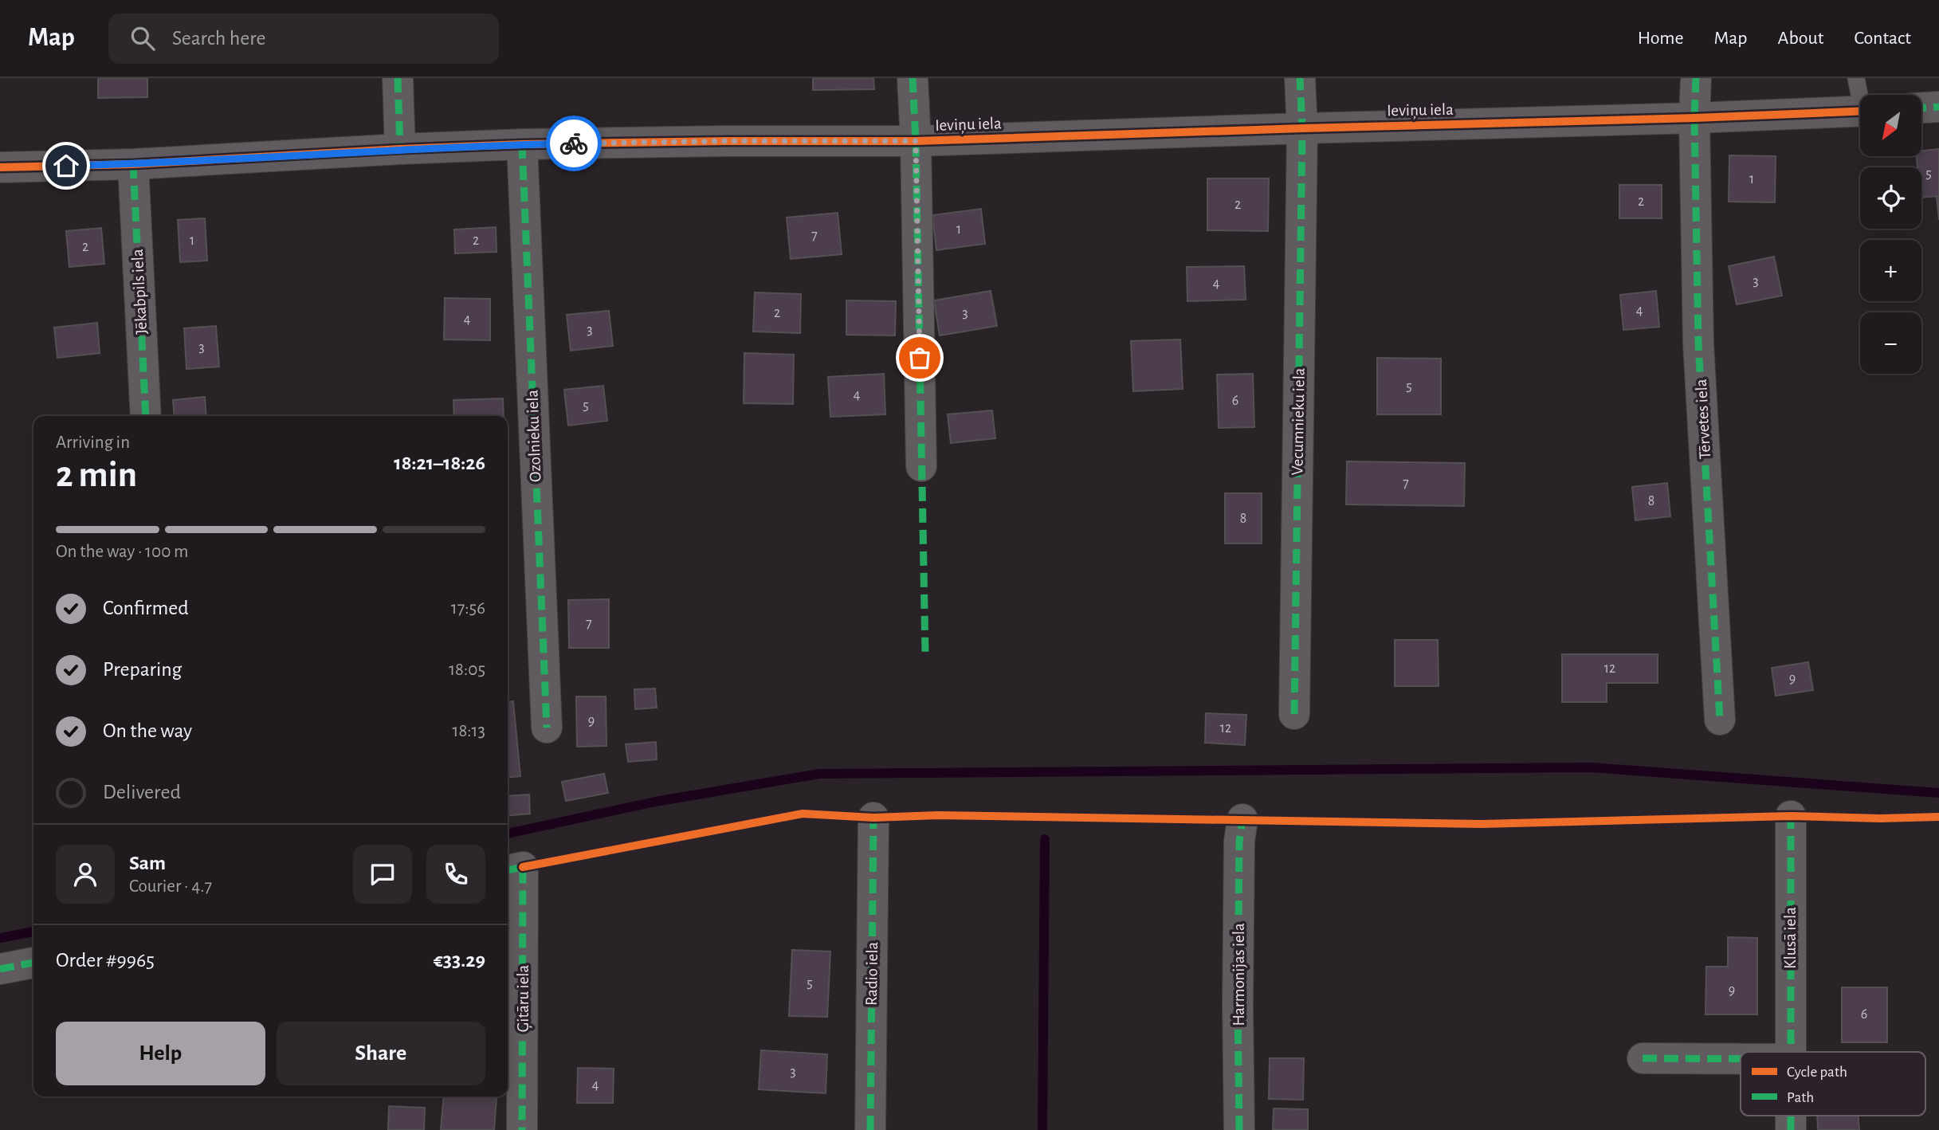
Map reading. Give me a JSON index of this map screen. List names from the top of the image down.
{
  "streets": {
    "street": [
      "Ieviņu iela",
      "Jēkabpils iela",
      "Tērvetes iela",
      "Vecumnieku iela",
      "Ozolnieku iela",
      "Klusā iela",
      "Radio iela",
      "Harmonijas iela",
      "Ģitāru iela"
    ]
  },
  "crossings": [
    ["Ieviņu iela", "Jēkabpils iela"],
    ["Ieviņu iela", "Tērvetes iela"],
    ["Ieviņu iela", "Vecumnieku iela"],
    ["Ieviņu iela", "Ozolnieku iela"]
  ],
  "house_numbers": [
    "5",
    "1",
    "2",
    "2",
    "1",
    "7",
    "1",
    "2",
    "2",
    "3",
    "4",
    "4",
    "2",
    "3",
    "4",
    "3",
    "3",
    "5",
    "4",
    "6",
    "5",
    "7",
    "8",
    "8",
    "7",
    "12",
    "9",
    "9",
    "12",
    "5",
    "9",
    "6",
    "3",
    "4"
  ],
  "legend": ["Cycle path", "Path"],
  "north": "bottom left",
  "page": {
    "header": "Map",
    "search": "Search here",
    "nav": [
      "Home",
      "Map",
      "About",
      "Contact"
    ],
    "map_buttons": ["+", "−"],
    "heading": ["2 min", "Arriving in", "18:21–18:26"],
    "panel": [
      "Sam",
      "Courier · 4.7",
      "Order #9965",
      "€33.29"
    ],
    "bar": "On the way · 100 m",
    "list": [
      ["Confirmed", "17:56"],
      ["Preparing", "18:05"],
      ["On the way", "18:13"],
      "Delivered"
    ],
    "buttons": ["Help", "Share"]
  }
}
